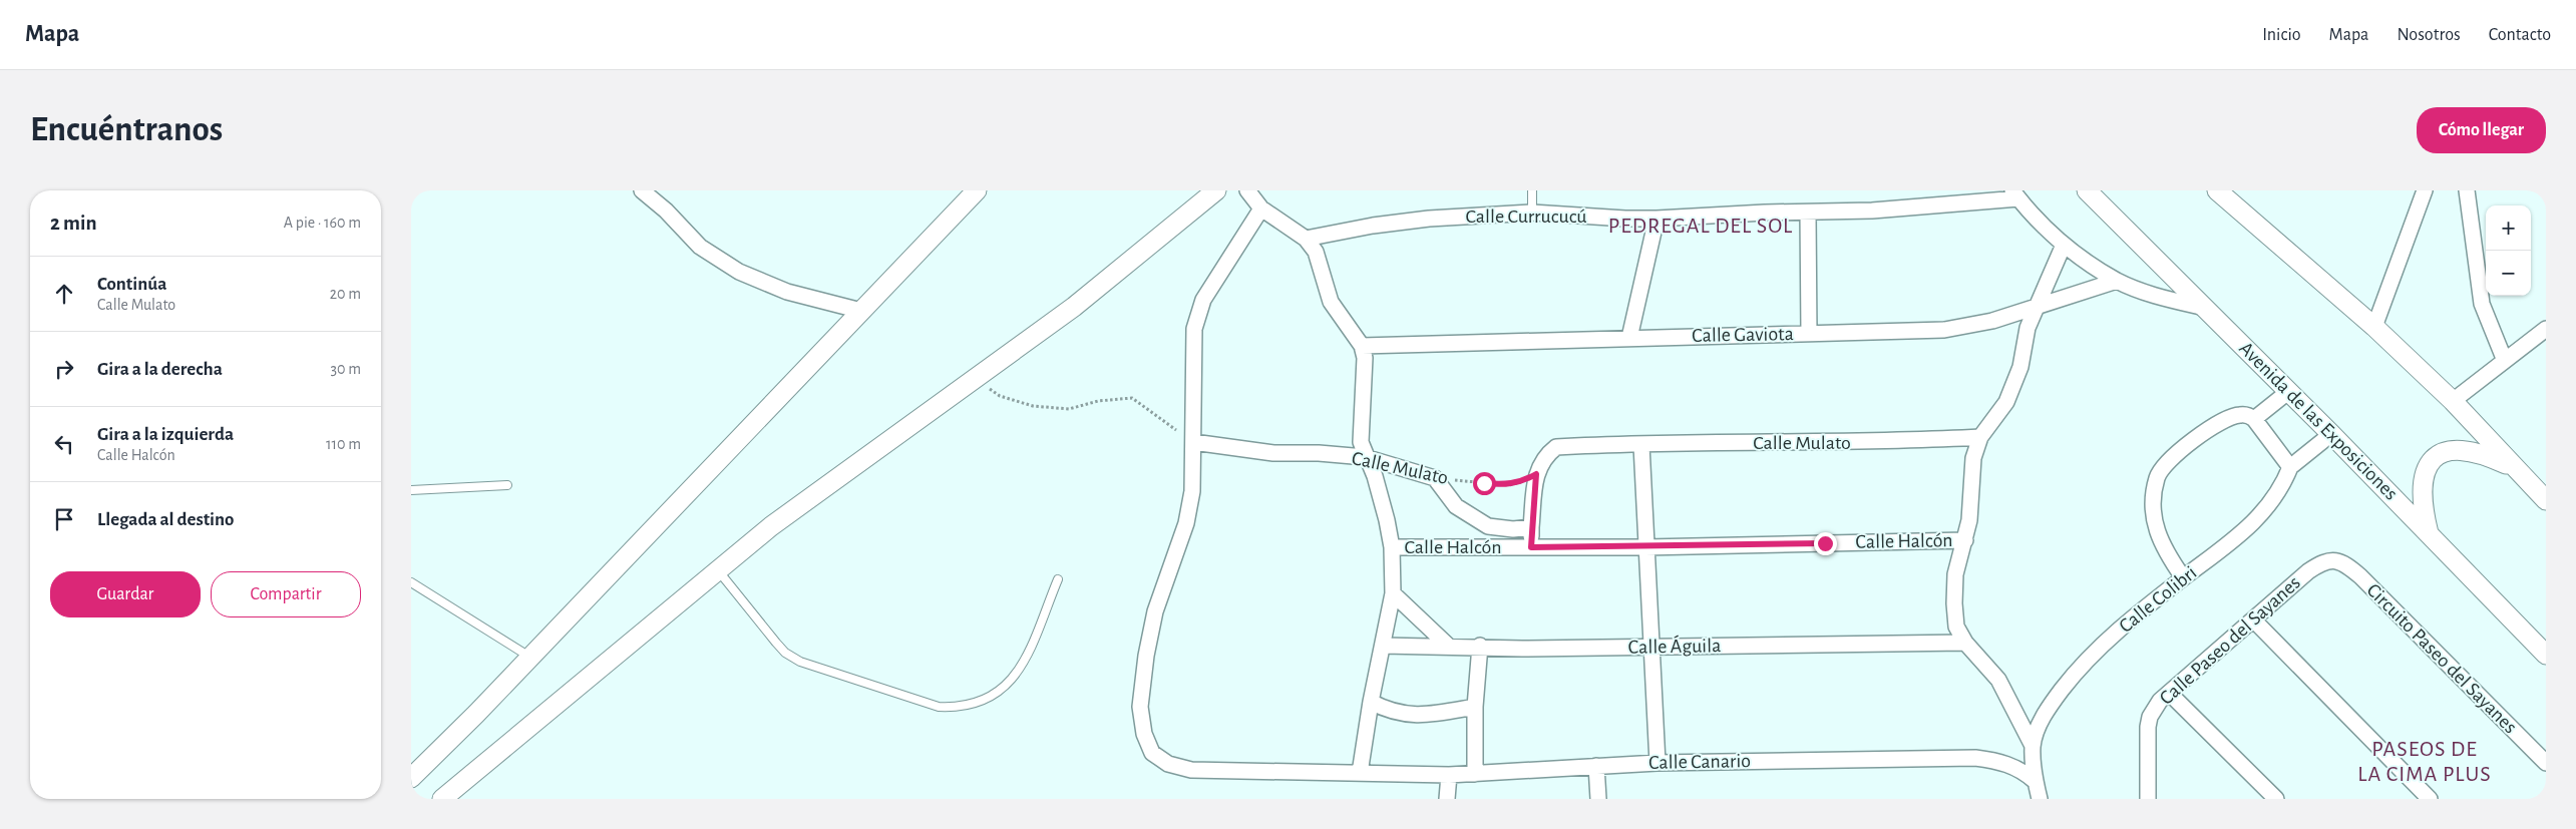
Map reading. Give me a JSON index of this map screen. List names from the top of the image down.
{
  "streets": {
    "street": [
      "Calle Currucucú",
      "Calle Gaviota",
      "Avenida de las Exposiciones",
      "Calle Mulato",
      "Calle Halcón",
      "Calle Colibri",
      "Calle Paseo del Sayanes",
      "Calle Águila",
      "Circuito Paseo del Sayanes",
      "Calle Canario"
    ]
  },
  "crossings": [
    ["Calle Mulato", "Calle Canario"],
    ["Calle Colibri", "Calle Canario"],
    ["Calle Paseo del Sayanes", "Circuito Paseo del Sayanes"]
  ],
  "districts": ["PEDREGAL DEL SOL", "PASEOS DE LA CIMA PLUS"],
  "page": {
    "header": "Mapa",
    "nav": [
      "Inicio",
      "Mapa",
      "Nosotros",
      "Contacto"
    ],
    "buttons": [
      "Cómo llegar",
      ["Guardar", "Compartir"]
    ],
    "title": "Encuéntranos",
    "heading": ["2 min", "A pie · 160 m"],
    "map_buttons": ["+", "−"],
    "list": [
      ["Continúa", "Calle Mulato", "20 m"],
      ["Gira a la derecha", "30 m"],
      ["Gira a la izquierda", "Calle Halcón", "110 m"],
      "Llegada al destino"
    ]
  }
}
